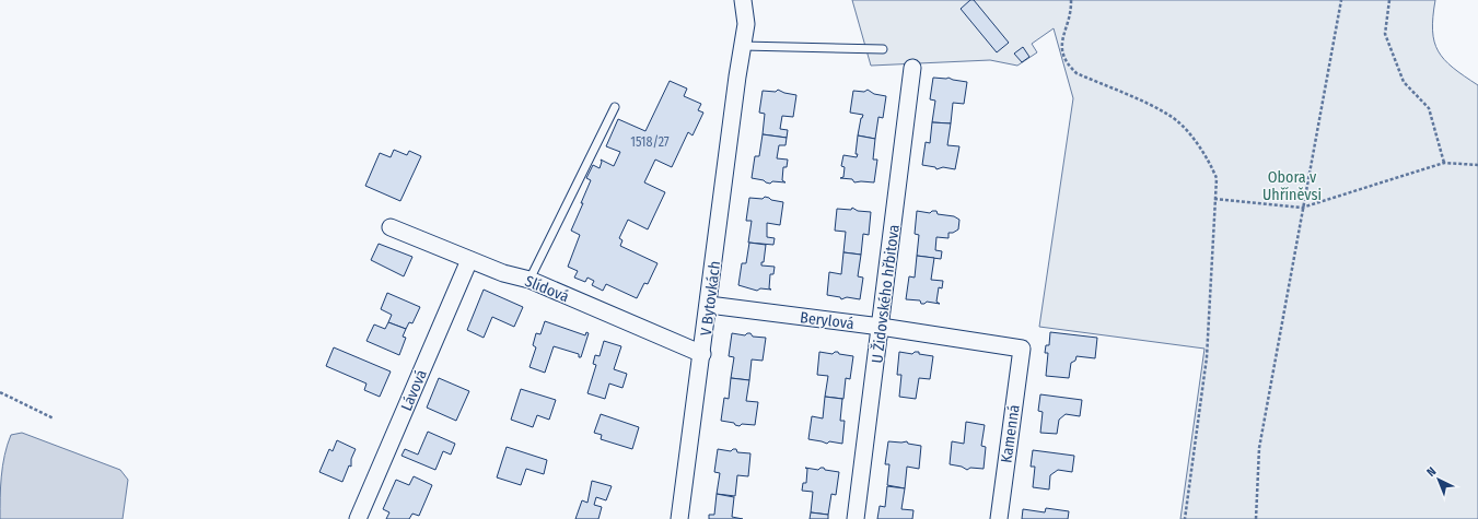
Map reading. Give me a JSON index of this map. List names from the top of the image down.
{
  "streets": {
    "street": [
      "Slídová",
      "U Židovského hřbitova",
      "V Bytovkách",
      "Berylová",
      "Lávová",
      "Kamenná"
    ]
  },
  "crossings": [
    ["Slídová", "V Bytovkách"],
    ["Slídová", "Lávová"],
    ["U Židovského hřbitova", "Berylová"],
    ["V Bytovkách", "Berylová"],
    ["Berylová", "Kamenná"]
  ],
  "parks": ["Obora v Uhříněvsi"],
  "house_numbers": ["1518/27"],
  "north": "top left"
}
